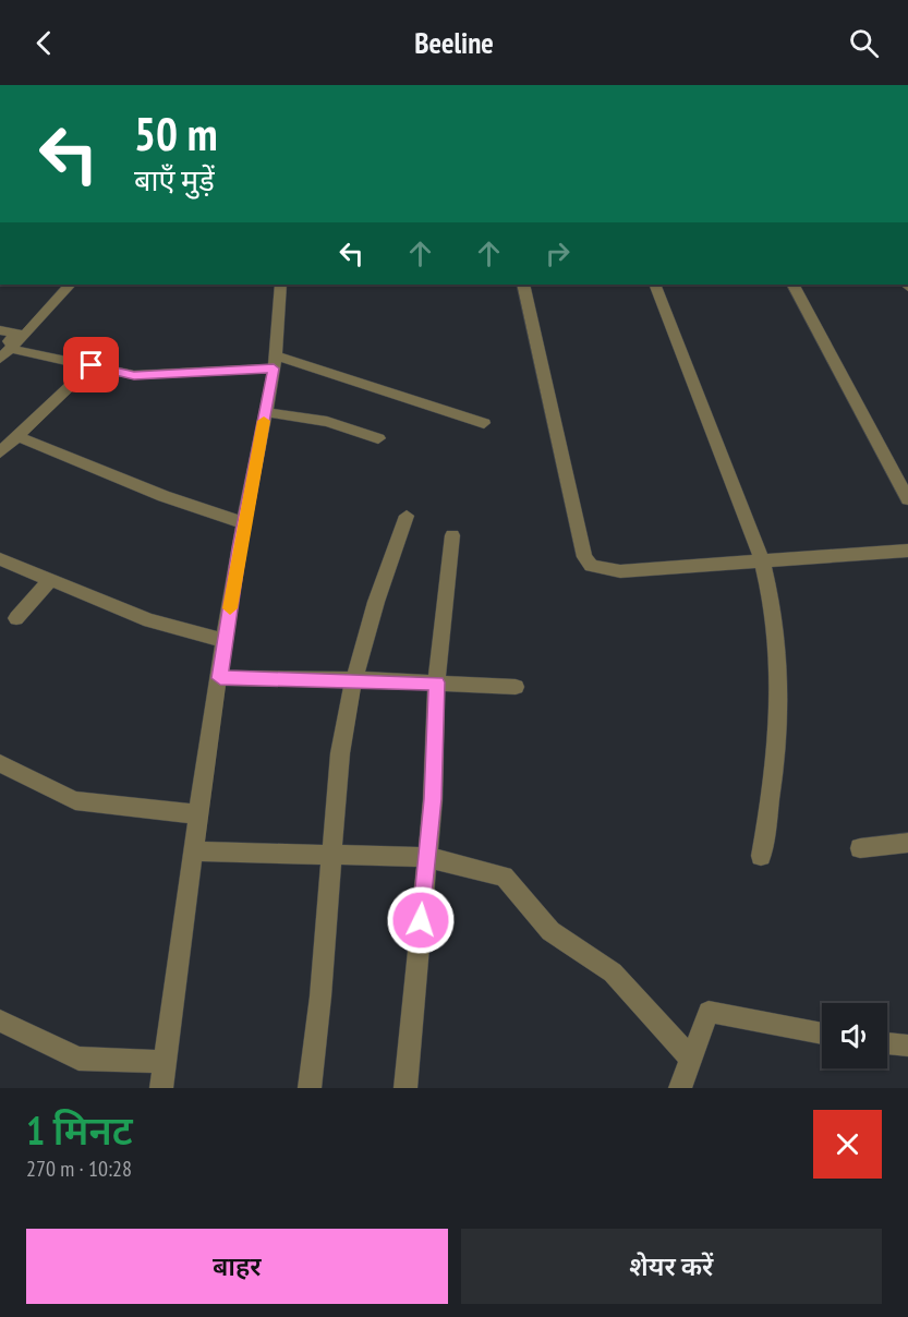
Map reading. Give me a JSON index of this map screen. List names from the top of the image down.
{
  "page": {
    "header": "Beeline",
    "turn": ["50 m", "बाएँ मुड़ें"],
    "heading": ["1 मिनट", "270 m · 10:28"],
    "buttons": ["बाहर", "शेयर करें"]
  }
}
